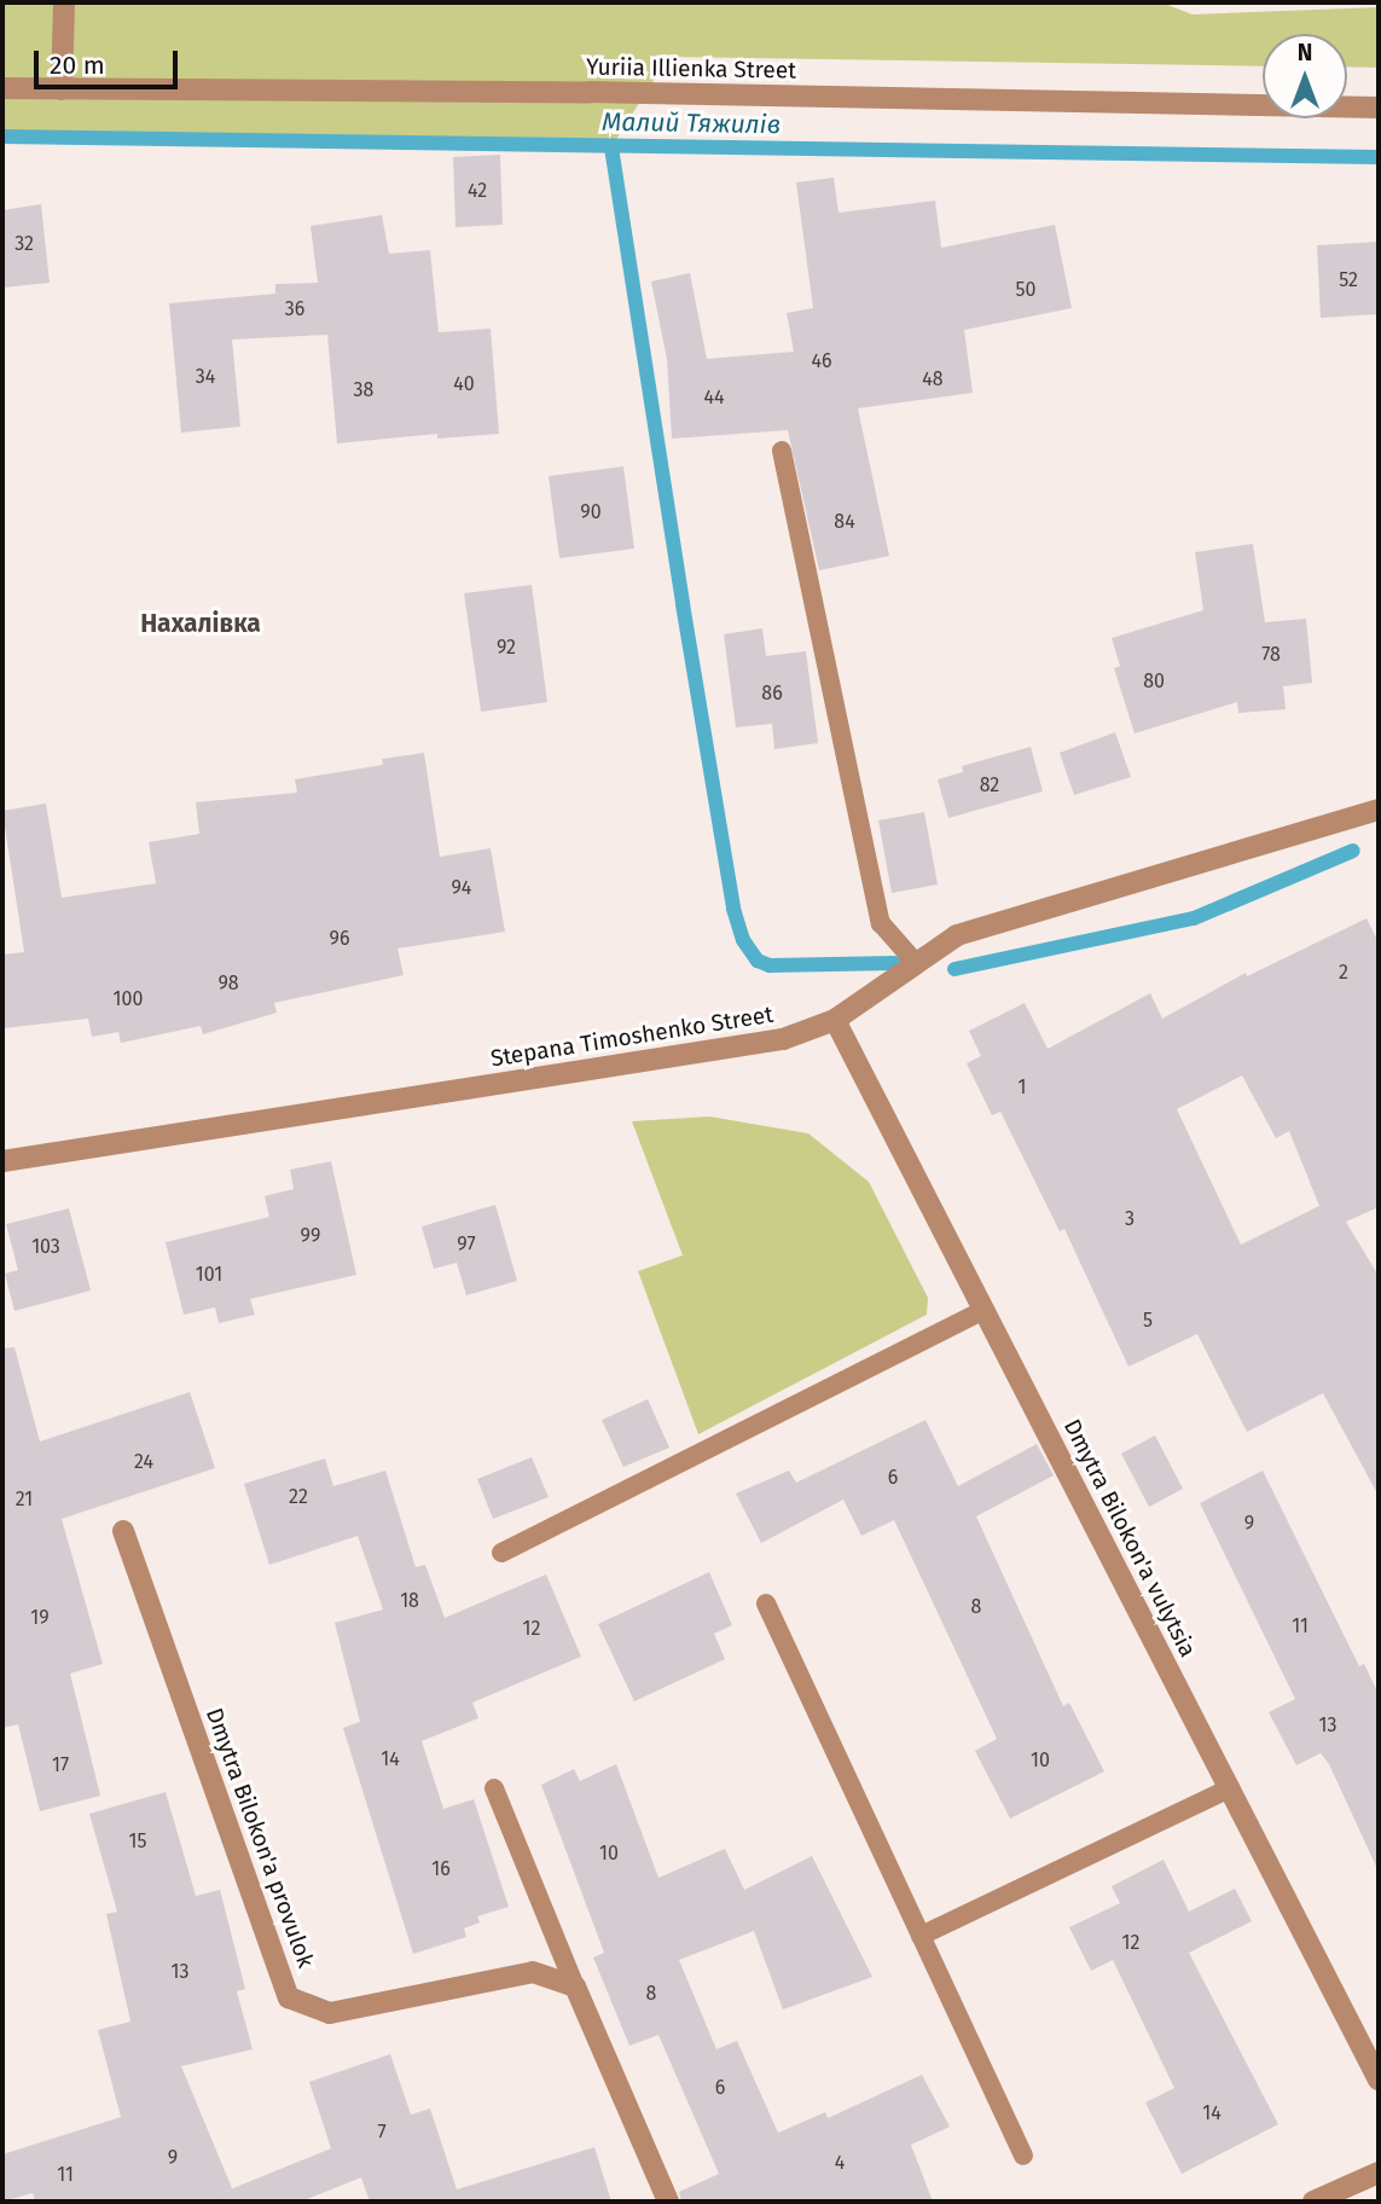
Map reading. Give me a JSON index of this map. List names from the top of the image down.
{
  "streets": {
    "street": [
      "Yuriia Illienka Street",
      "Stepana Timoshenko Street",
      "Dmytra Bilokon'a vulytsia",
      "Dmytra Bilokon'a provulok"
    ]
  },
  "crossings": [
    ["Stepana Timoshenko Street", "Dmytra Bilokon'a vulytsia"]
  ],
  "districts": ["Нахалівка"],
  "water": ["Малий Тяжилів"],
  "house_numbers": [
    "42",
    "32",
    "52",
    "50",
    "36",
    "46",
    "34",
    "48",
    "40",
    "38",
    "44",
    "90",
    "84",
    "92",
    "78",
    "80",
    "86",
    "82",
    "94",
    "96",
    "2",
    "98",
    "100",
    "1",
    "3",
    "99",
    "97",
    "103",
    "101",
    "5",
    "24",
    "6",
    "22",
    "21",
    "9",
    "18",
    "8",
    "19",
    "11",
    "12",
    "13",
    "14",
    "10",
    "17",
    "15",
    "10",
    "16",
    "12",
    "13",
    "8",
    "6",
    "14",
    "7",
    "9",
    "4",
    "11"
  ],
  "scale_bar": "20 m",
  "north": "top"
}
